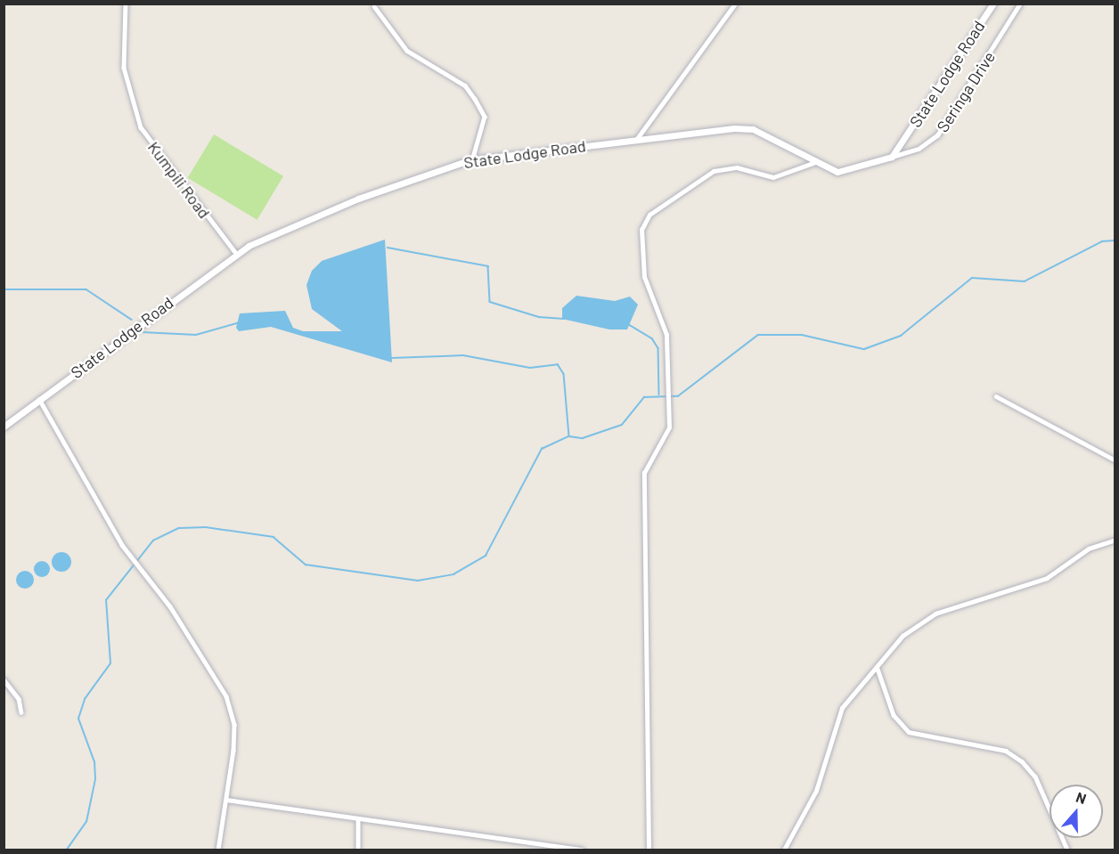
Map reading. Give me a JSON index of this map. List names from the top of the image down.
{
  "streets": {
    "street": ["State Lodge Road", "Seringa Drive", "Kumpili Road"]
  },
  "crossings": [
    ["State Lodge Road", "Seringa Drive"],
    ["State Lodge Road", "Kumpili Road"]
  ],
  "north": "top"
}
